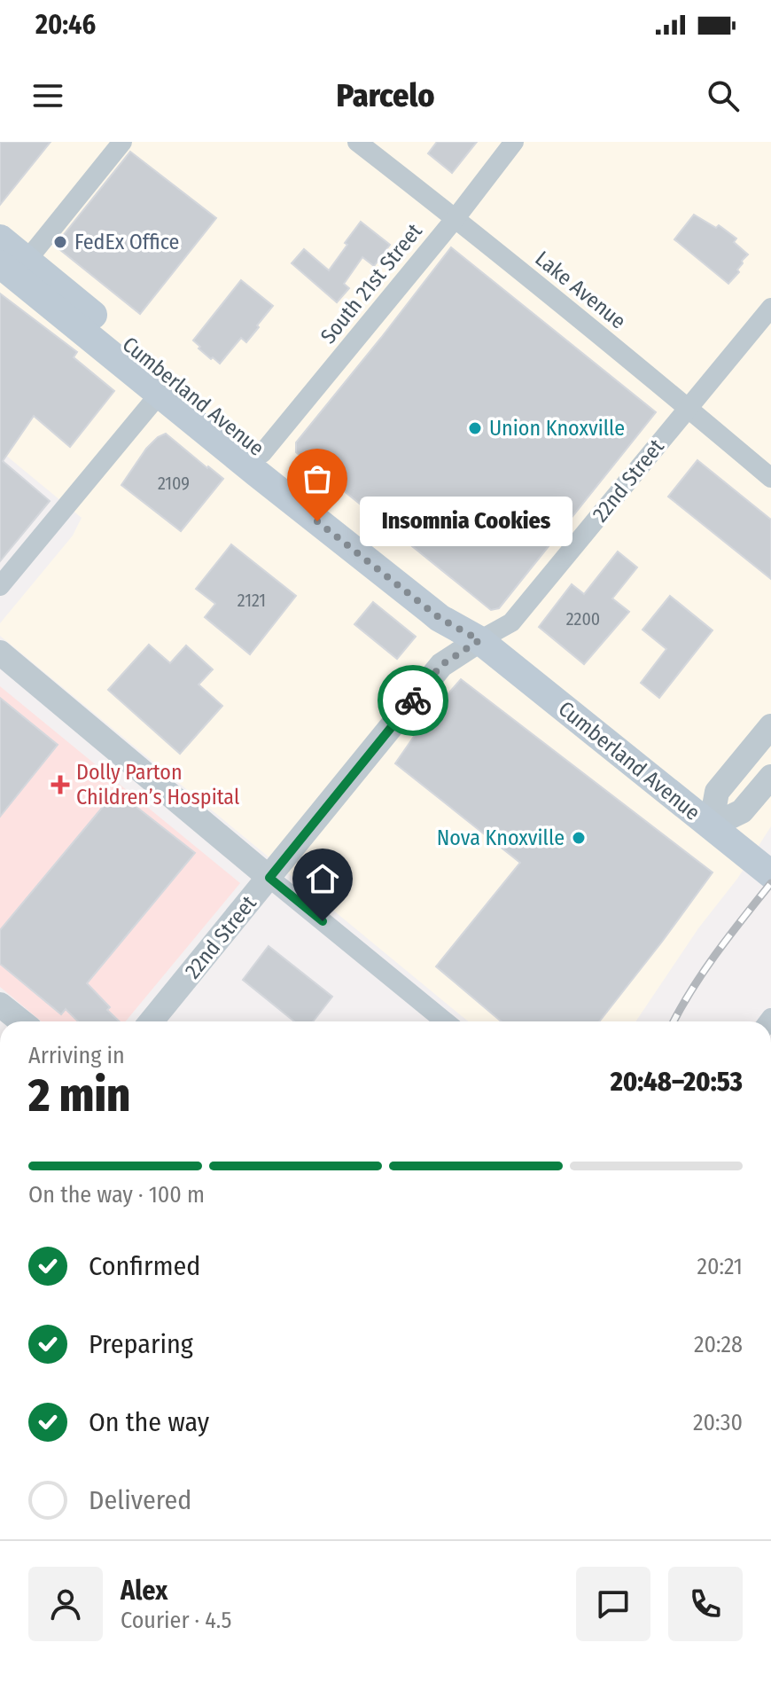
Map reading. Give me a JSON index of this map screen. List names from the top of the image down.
{
  "streets": {
    "main road": ["Cumberland Avenue"],
    "street": ["South 21st Street", "Lake Avenue", "22nd Street"]
  },
  "crossings": [
    ["South 21st Street", "Lake Avenue"],
    ["South 21st Street", "Cumberland Avenue"],
    ["Lake Avenue", "22nd Street"],
    ["Cumberland Avenue", "22nd Street"]
  ],
  "places": {
    "other": [
      "FedEx Office",
      "Union Knoxville",
      "Insomnia Cookies",
      "Nova Knoxville"
    ],
    "health": ["Dolly Parton Children’s Hospital"]
  },
  "house_numbers": ["2109", "2121", "2200"],
  "page": {
    "status": "20:46",
    "header": "Parcelo",
    "bubble": "Insomnia Cookies",
    "heading": ["2 min", "Arriving in", "20:48–20:53"],
    "panel": ["Alex", "Courier · 4.5"],
    "bar": "On the way · 100 m",
    "list": [
      ["Confirmed", "20:21"],
      ["Preparing", "20:28"],
      ["On the way", "20:30"],
      "Delivered"
    ]
  }
}
